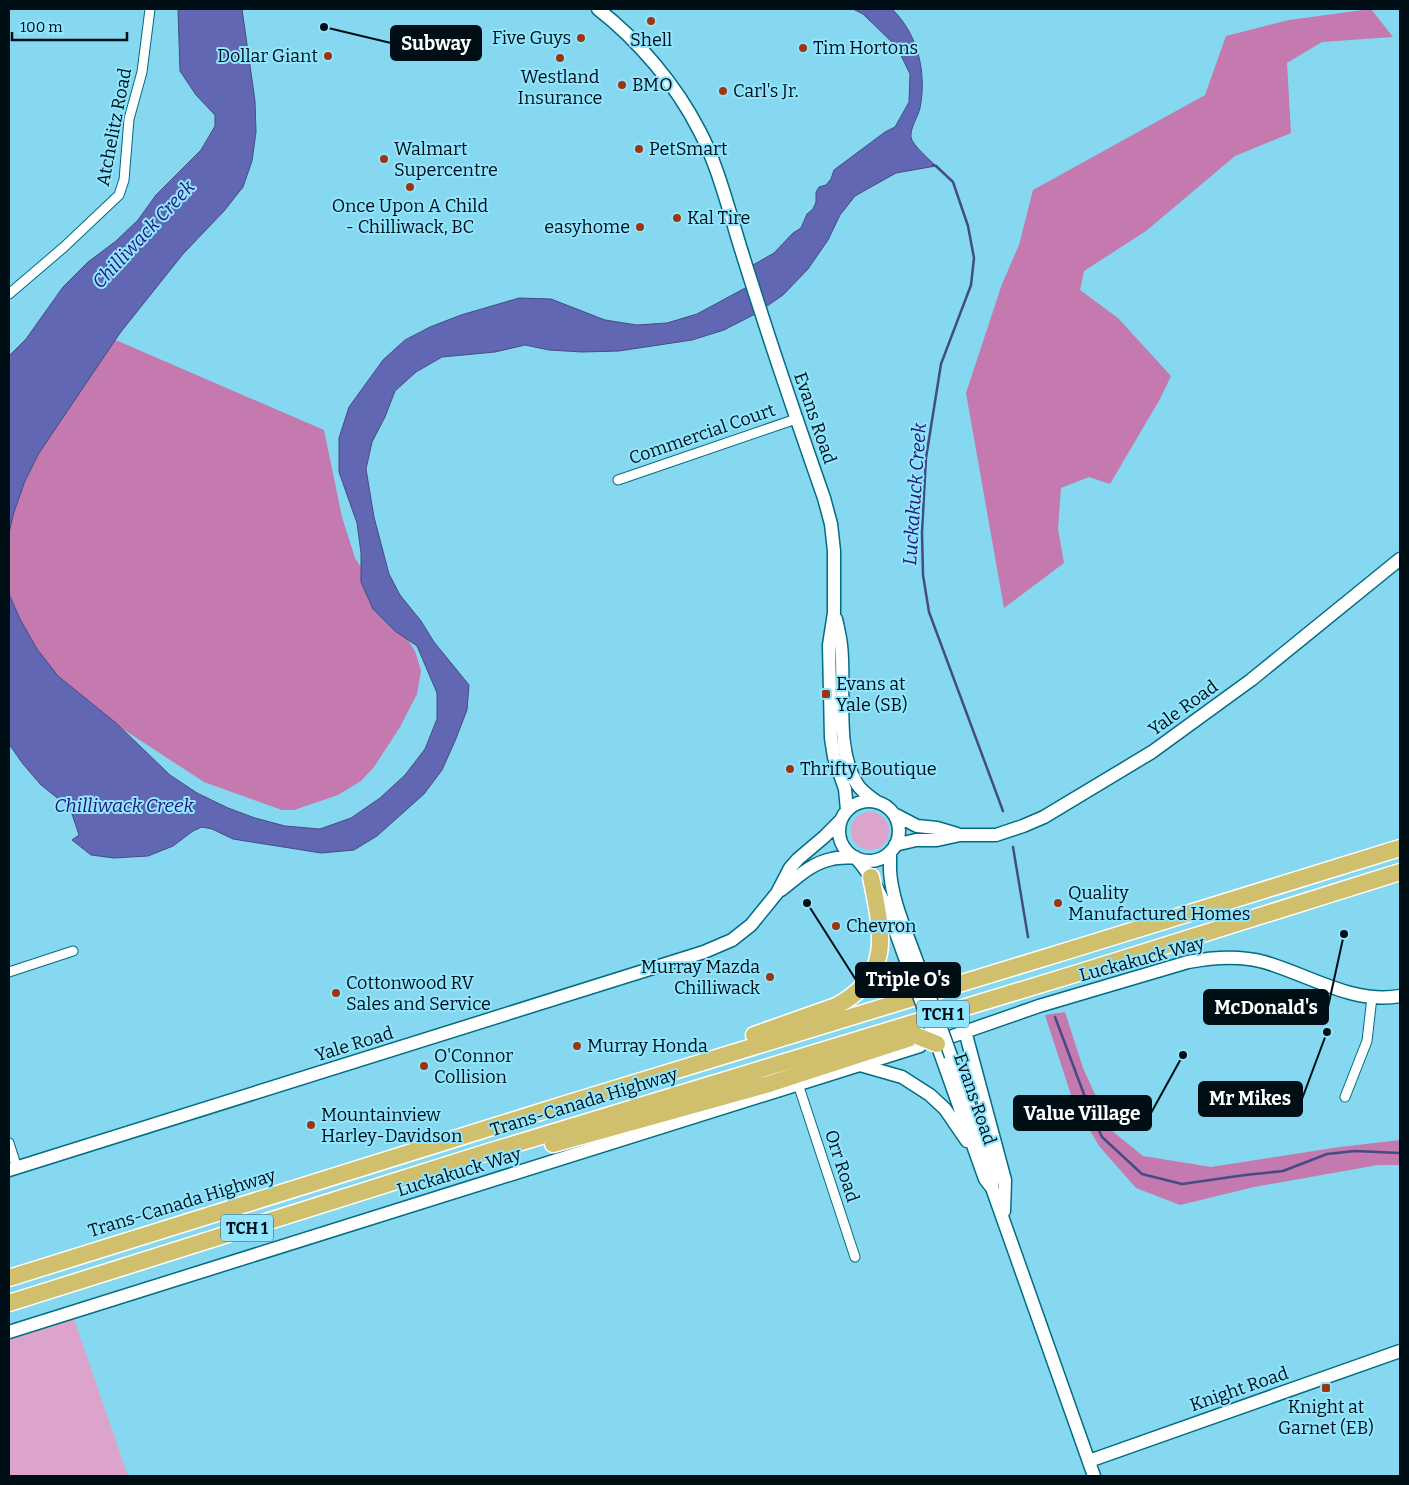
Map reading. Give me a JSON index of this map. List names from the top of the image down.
{
  "streets": {
    "highway": ["TCH 1", "Trans-Canada Highway"],
    "street": [
      "Atchelitz Road",
      "Evans Road",
      "Commercial Court",
      "Yale Road",
      "Luckakuck Way",
      "Orr Road",
      "Knight Road"
    ]
  },
  "crossings": [
    ["Evans Road", "Commercial Court"],
    ["Evans Road", "Yale Road"],
    ["Evans Road", "Luckakuck Way"],
    ["Evans Road", "Knight Road"],
    ["Luckakuck Way", "Orr Road"]
  ],
  "water": ["Chilliwack Creek", "Luckakuck Creek"],
  "places": {
    "other": [
      "Shell",
      "Subway",
      "Five Guys",
      "Tim Hortons",
      "Dollar Giant",
      "Westland Insurance",
      "BMO",
      "Carl's Jr.",
      "PetSmart",
      "Walmart Supercentre",
      "Once Upon A Child - Chilliwack, BC",
      "Kal Tire",
      "easyhome",
      "Thrifty Boutique",
      "Triple O's",
      "Quality Manufactured Homes",
      "Chevron",
      "McDonald's",
      "Murray Mazda Chilliwack",
      "Cottonwood RV Sales and Service",
      "Mr Mikes",
      "Murray Honda",
      "Value Village",
      "O'Connor Collision",
      "Mountainview Harley-Davidson"
    ],
    "transit": ["Evans at Yale (SB)", "Knight at Garnet (EB)"]
  },
  "scale_bar": "100 m"
}
